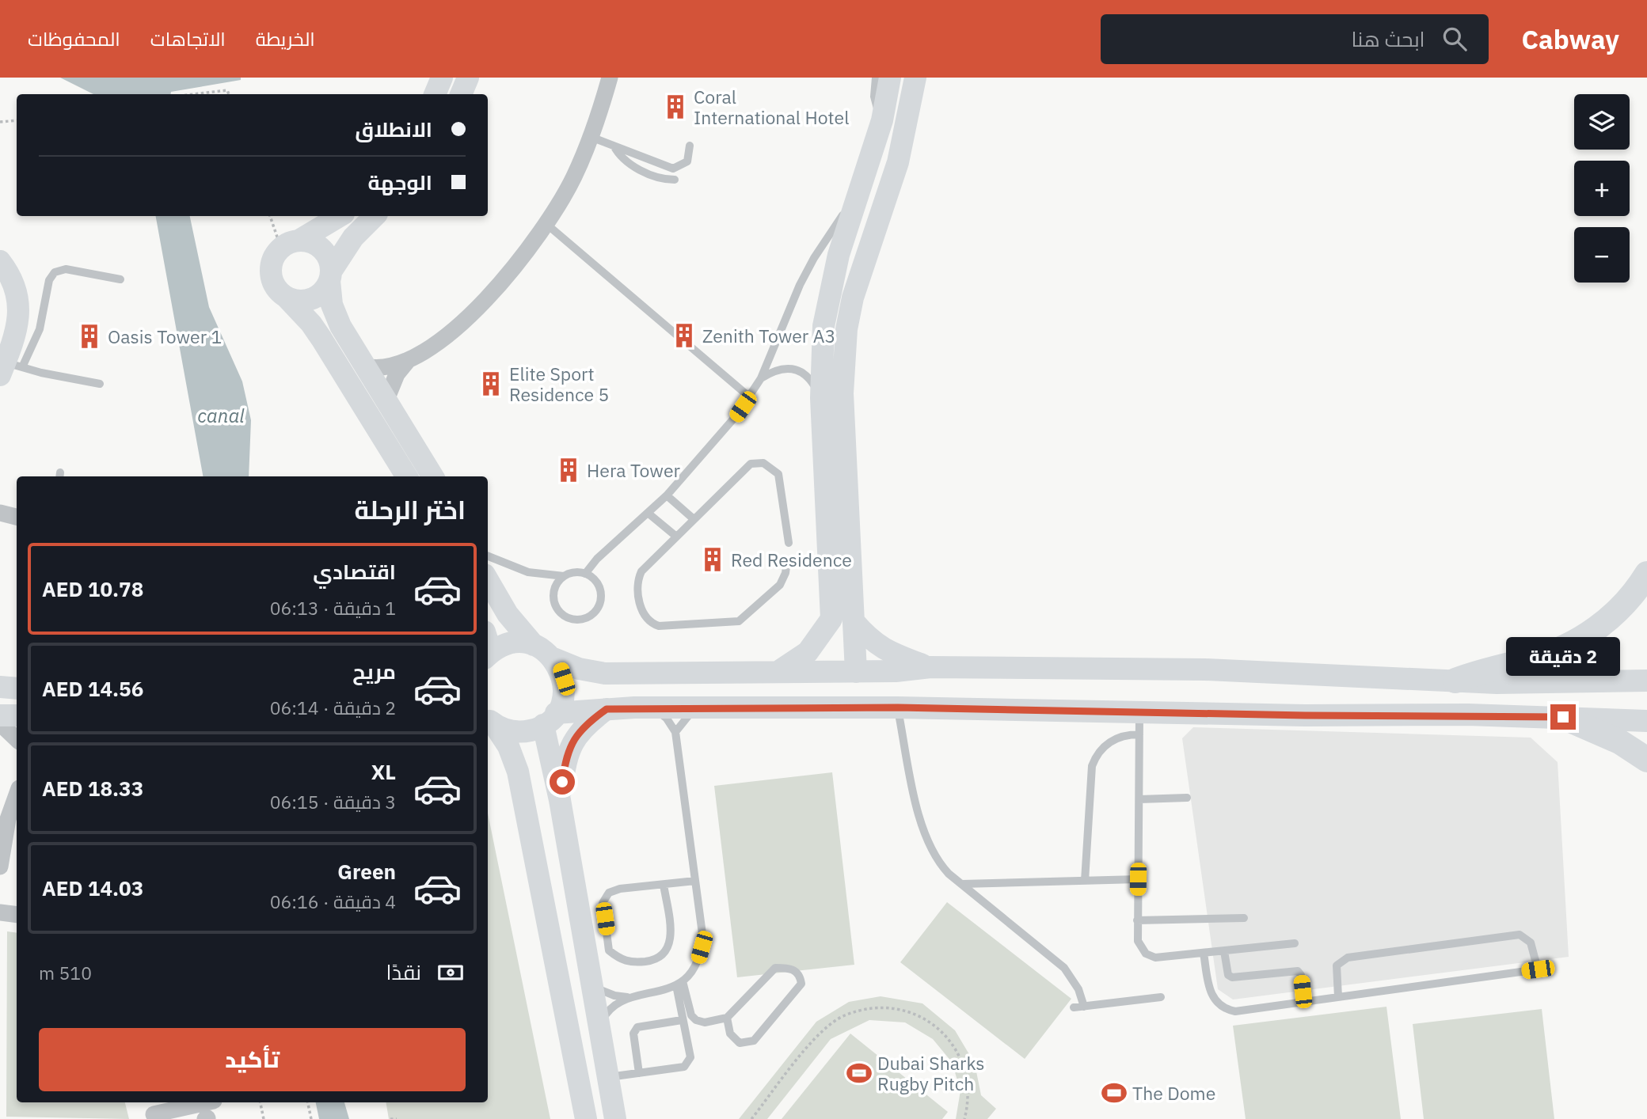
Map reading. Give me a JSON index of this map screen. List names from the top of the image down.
{
  "water": ["canal"],
  "places": {
    "building": [
      "Coral International Hotel",
      "Zenith Tower A3",
      "Oasis Tower 1",
      "Elite Sport Residence 5",
      "Hera Tower",
      "Red Residence"
    ],
    "sports": ["Dubai Sharks Rugby Pitch", "The Dome"]
  },
  "page": {
    "header": "Cabway",
    "search": "ابحث هنا",
    "nav": ["الخريطة", "الاتجاهات", "المحفوظات"],
    "map_buttons": ["+", "−"],
    "banner": ["الانطلاق", "الوجهة"],
    "heading": "اختر الرحلة",
    "list": [
      {
        "name": "اقتصادي",
        "note": "1 دقيقة · 06:13",
        "value": "AED 10.78"
      },
      {
        "name": "مريح",
        "note": "2 دقيقة · 06:14",
        "value": "AED 14.56"
      },
      {
        "name": "XL",
        "note": "3 دقيقة · 06:15",
        "value": "AED 18.33"
      },
      {
        "name": "Green",
        "note": "4 دقيقة · 06:16",
        "value": "AED 14.03"
      }
    ],
    "bubble": "2 دقيقة",
    "pay": ["نقدًا", "510 m"],
    "buttons": "تأكيد"
  }
}
